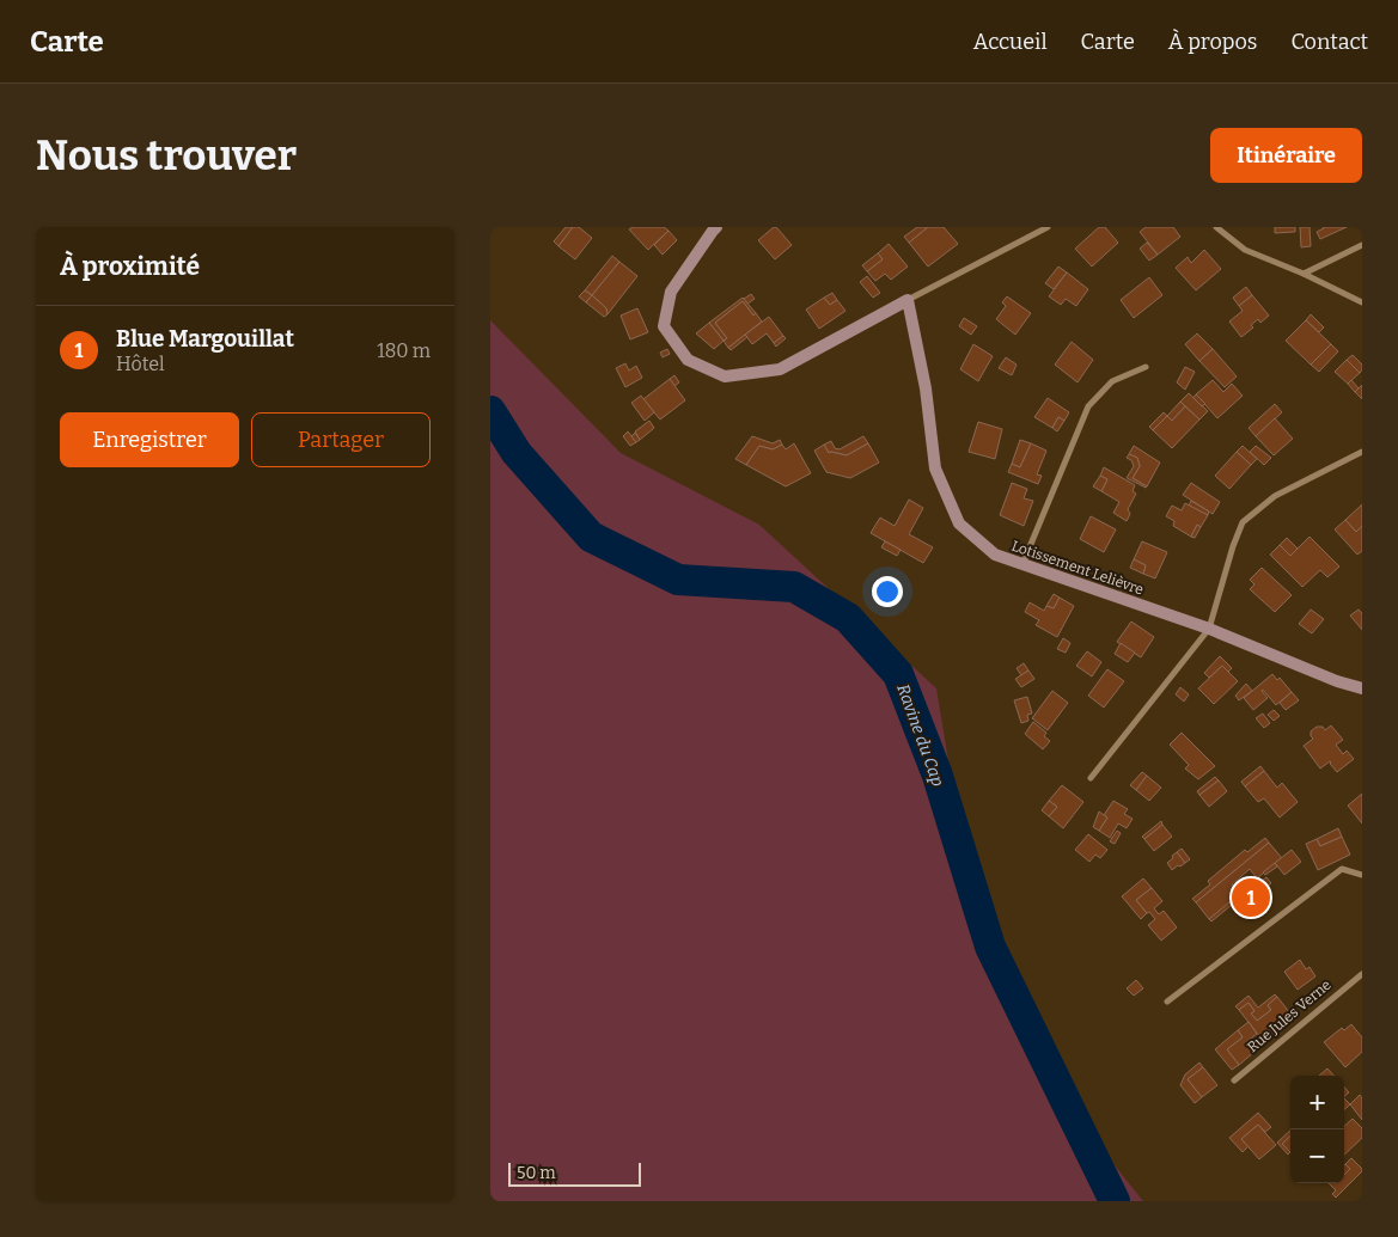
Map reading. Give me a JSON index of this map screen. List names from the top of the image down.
{
  "streets": {
    "street": ["Lotissement Lelièvre", "Rue Jules Verne"]
  },
  "water": ["Ravine du Cap"],
  "scale_bar": "50 m",
  "page": {
    "header": "Carte",
    "nav": [
      "Accueil",
      "Carte",
      "À propos",
      "Contact"
    ],
    "buttons": [
      "Itinéraire",
      ["Enregistrer", "Partager"]
    ],
    "title": "Nous trouver",
    "heading": "À proximité",
    "list": [
      {
        "mark": "1",
        "name": "Blue Margouillat",
        "note": "Hôtel",
        "value": "180 m"
      }
    ],
    "pins": "1",
    "map_buttons": ["+", "−"],
    "scale": "50 m"
  }
}
